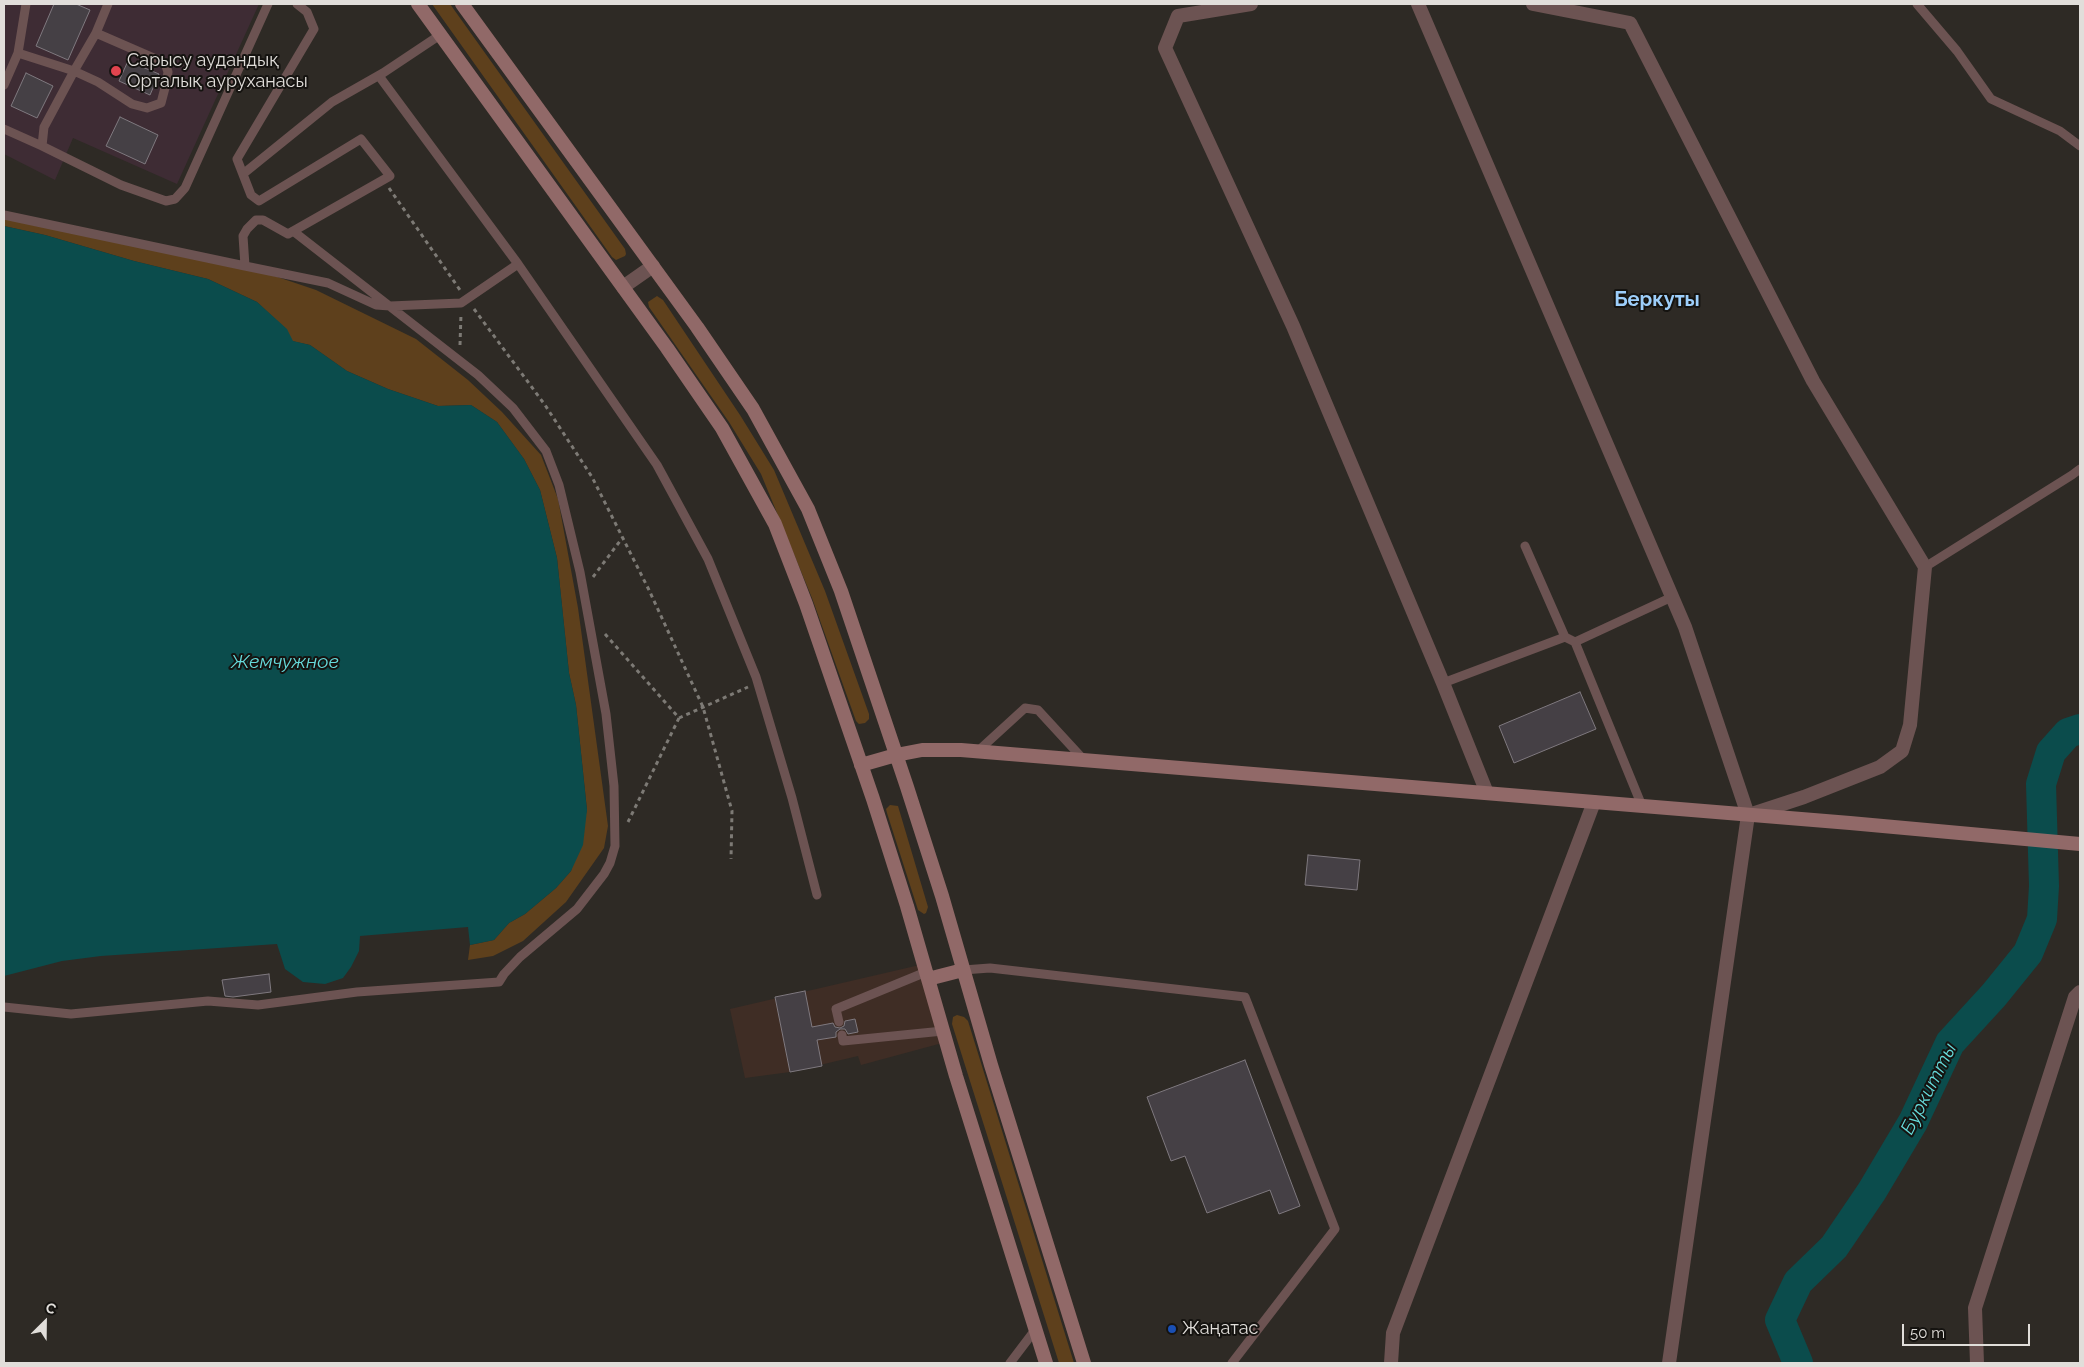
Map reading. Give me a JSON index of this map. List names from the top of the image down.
{
  "districts": ["Беркуты"],
  "water": ["Жемчужное", "Буркитты"],
  "places": ["Сарысу аудандық Орталық ауруханасы", "Жаңатас"],
  "scale_bar": "50 m",
  "north": "top right"
}
